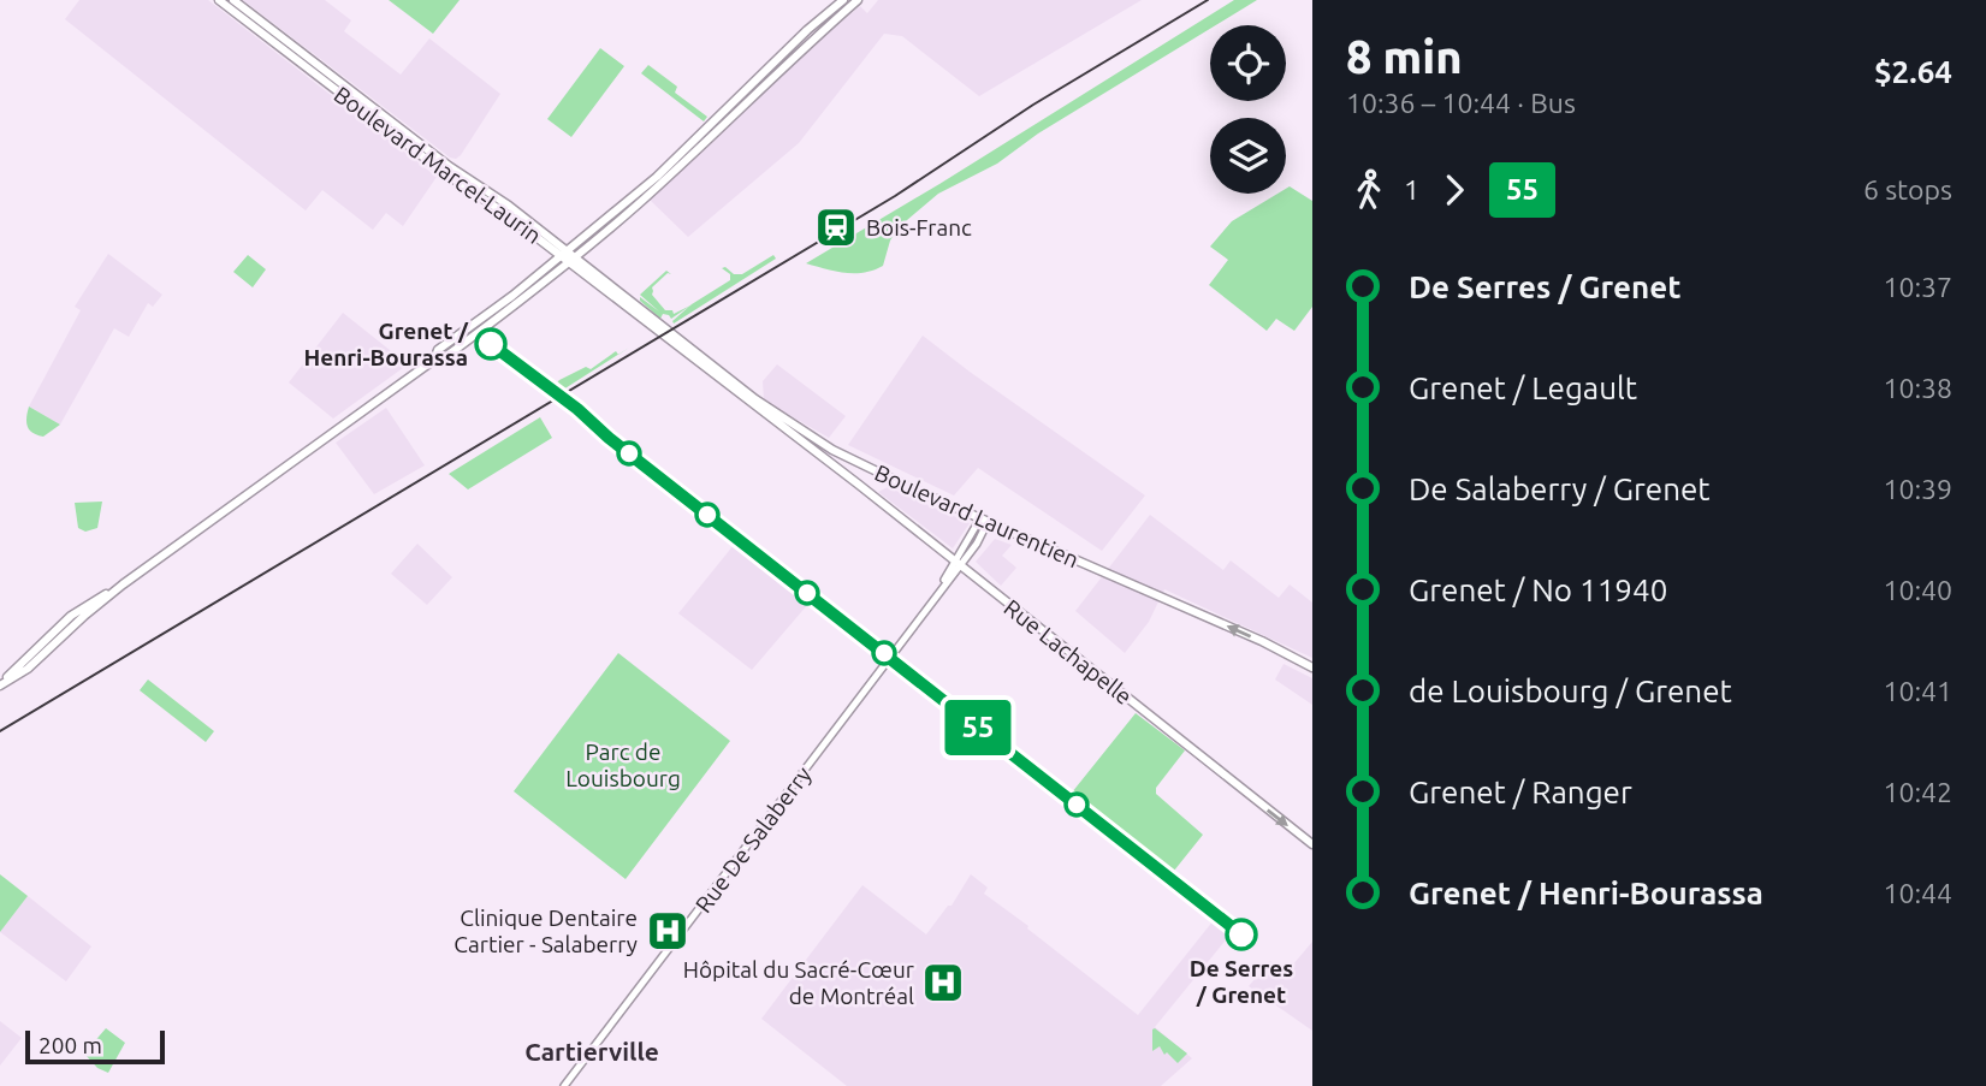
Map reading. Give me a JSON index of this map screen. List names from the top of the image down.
{
  "streets": {
    "main road": [
      "Boulevard Marcel-Laurin",
      "Boulevard Laurentien",
      "Rue Lachapelle",
      "Rue De Salaberry"
    ]
  },
  "crossings": [
    ["Boulevard Marcel-Laurin", "Boulevard Laurentien"],
    ["Boulevard Marcel-Laurin", "Rue Lachapelle"],
    ["Boulevard Laurentien", "Rue Lachapelle"],
    ["Boulevard Laurentien", "Rue De Salaberry"],
    ["Rue Lachapelle", "Rue De Salaberry"]
  ],
  "one_way": ["Boulevard Laurentien", "Rue Lachapelle"],
  "districts": ["Cartierville"],
  "parks": ["Parc de Louisbourg"],
  "places": {
    "station": ["Bois-Franc"],
    "other": ["Grenet / Henri-Bourassa", "De Serres / Grenet"],
    "hospital": ["Clinique Dentaire Cartier - Salaberry", "Hôpital du Sacré-Cœur de Montréal"]
  },
  "lines": ["bus line 55"],
  "scale_bar": "200 m",
  "page": {
    "on_map": "55",
    "heading": ["8 min", "10:36 – 10:44 · Bus", "$2.64"],
    "legs": ["1", "55", "6 stops"],
    "list": [
      {
        "name": "De Serres / Grenet",
        "value": "10:37"
      },
      {
        "name": "Grenet / Legault",
        "value": "10:38"
      },
      {
        "name": "De Salaberry / Grenet",
        "value": "10:39"
      },
      {
        "name": "Grenet / No 11940",
        "value": "10:40"
      },
      {
        "name": "de Louisbourg / Grenet",
        "value": "10:41"
      },
      {
        "name": "Grenet / Ranger",
        "value": "10:42"
      },
      {
        "name": "Grenet / Henri-Bourassa",
        "value": "10:44"
      }
    ],
    "scale": "200 m"
  }
}
